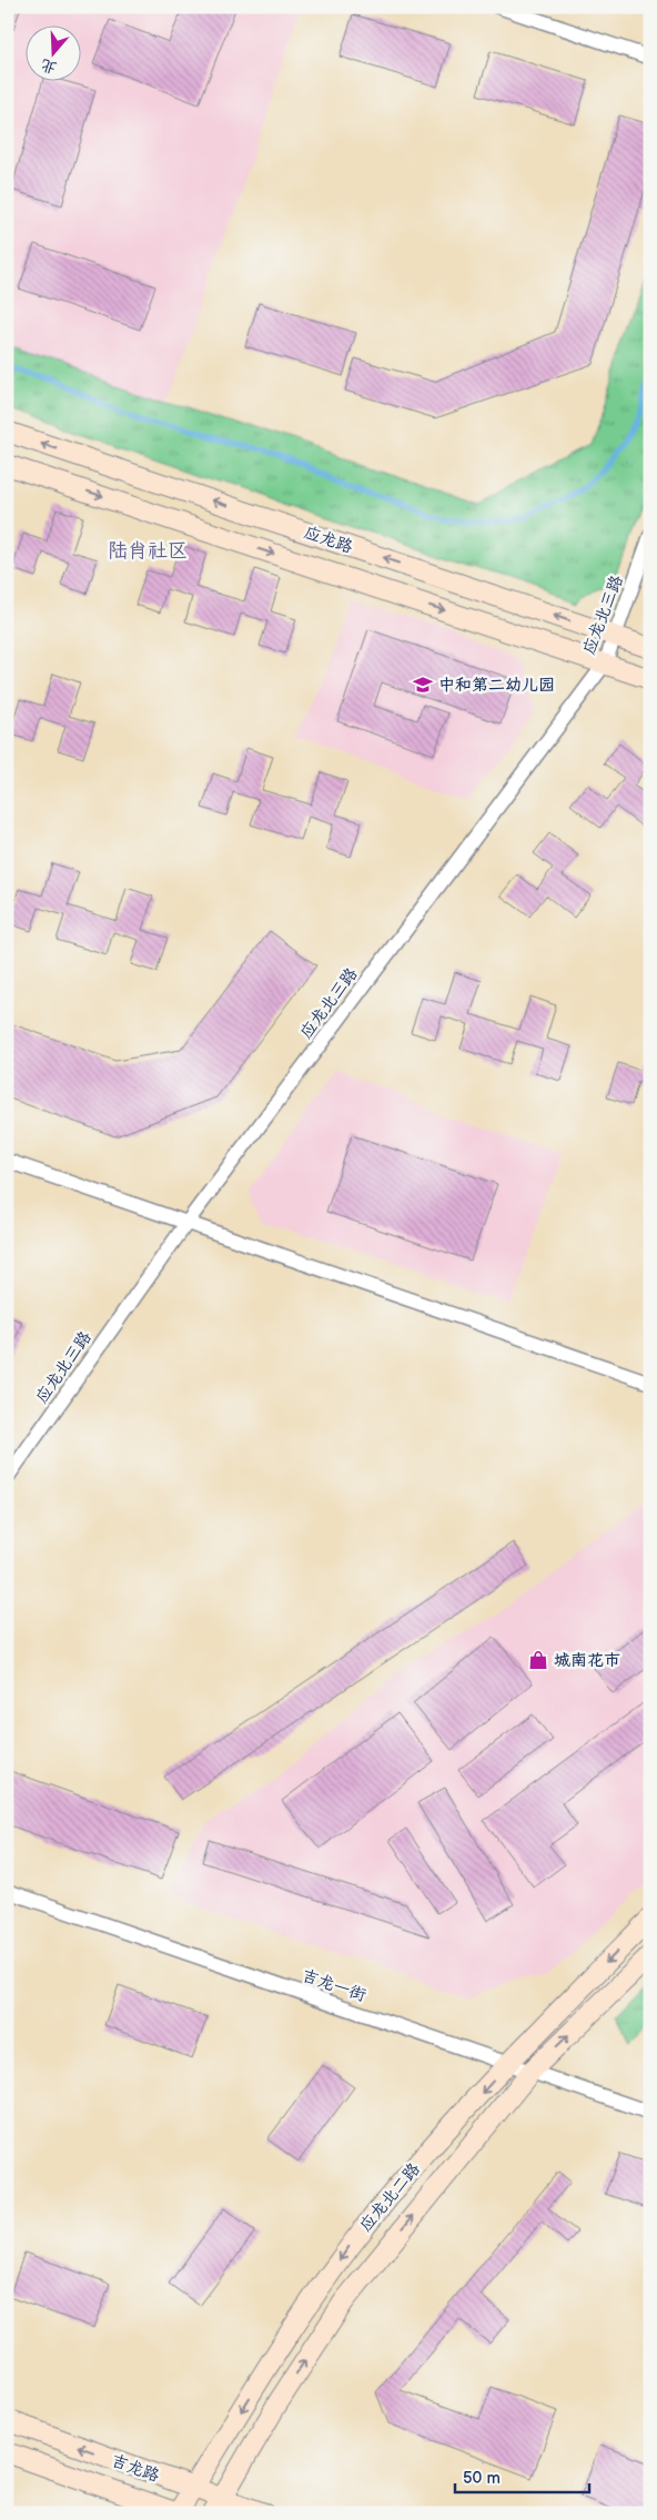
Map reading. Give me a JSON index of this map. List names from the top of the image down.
{
  "streets": {
    "main road": ["应龙路", "应龙北二路", "吉龙路"],
    "street": ["应龙北三路", "吉龙一街"]
  },
  "crossings": [
    ["应龙路", "应龙北三路"],
    ["吉龙一街", "应龙北二路"],
    ["应龙北二路", "吉龙路"]
  ],
  "districts": ["陆肖社区"],
  "places": {
    "school or university": ["中和第二幼儿园"],
    "shop": ["城南花市"]
  },
  "scale_bar": "50 m",
  "north": "bottom"
}
